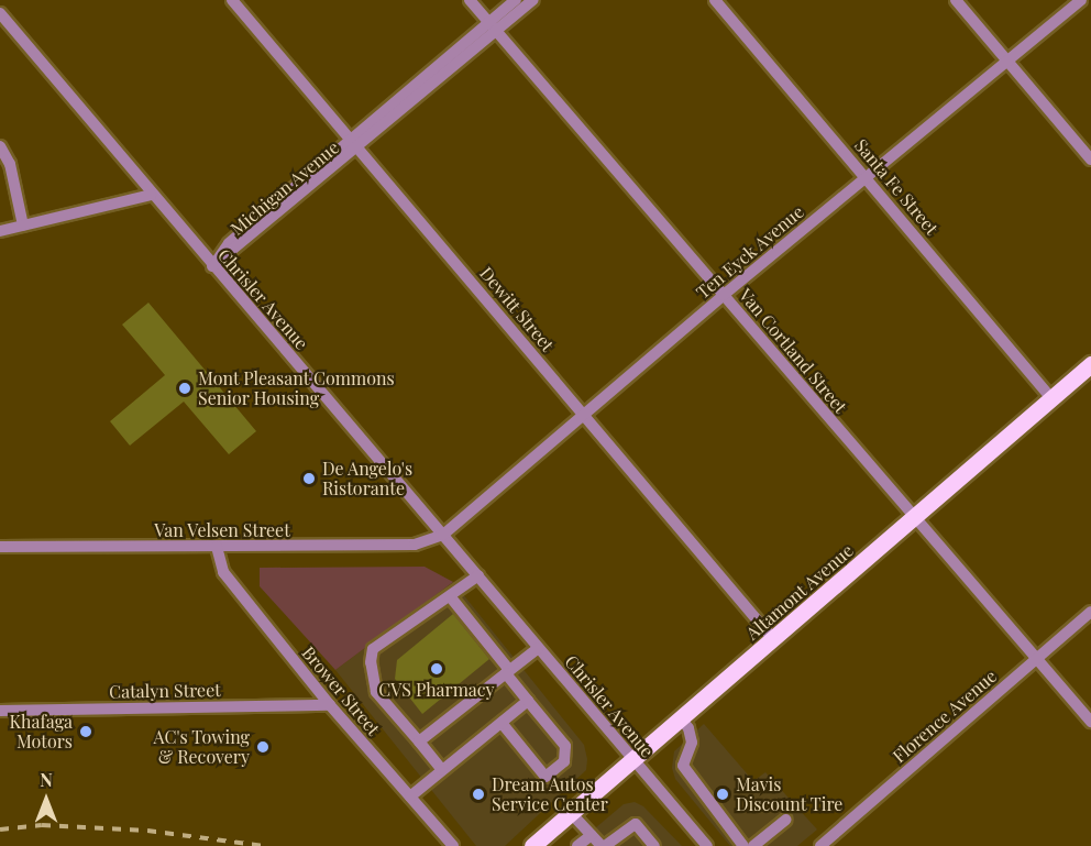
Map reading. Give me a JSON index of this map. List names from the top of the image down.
{
  "streets": {
    "main road": ["Altamont Avenue"],
    "street": [
      "Santa Fe Street",
      "Michigan Avenue",
      "Ten Eyck Avenue",
      "Chrisler Avenue",
      "Dewitt Street",
      "Van Cortland Street",
      "Van Velsen Street",
      "Catalyn Street",
      "Brower Street",
      "Florence Avenue"
    ]
  },
  "crossings": [
    ["Santa Fe Street", "Ten Eyck Avenue"],
    ["Santa Fe Street", "Altamont Avenue"],
    ["Michigan Avenue", "Chrisler Avenue"],
    ["Michigan Avenue", "Dewitt Street"],
    ["Michigan Avenue", "Van Cortland Street"],
    ["Ten Eyck Avenue", "Chrisler Avenue"],
    ["Ten Eyck Avenue", "Dewitt Street"],
    ["Ten Eyck Avenue", "Van Cortland Street"],
    ["Ten Eyck Avenue", "Van Velsen Street"],
    ["Chrisler Avenue", "Van Velsen Street"],
    ["Chrisler Avenue", "Altamont Avenue"],
    ["Dewitt Street", "Altamont Avenue"],
    ["Van Cortland Street", "Altamont Avenue"],
    ["Van Cortland Street", "Florence Avenue"],
    ["Van Velsen Street", "Brower Street"],
    ["Catalyn Street", "Brower Street"]
  ],
  "places": [
    "Mont Pleasant Commons Senior Housing",
    "De Angelo's Ristorante",
    "CVS Pharmacy",
    "Khafaga Motors",
    "AC's Towing & Recovery",
    "Dream Autos Service Center",
    "Mavis Discount Tire"
  ],
  "north": "top"
}
